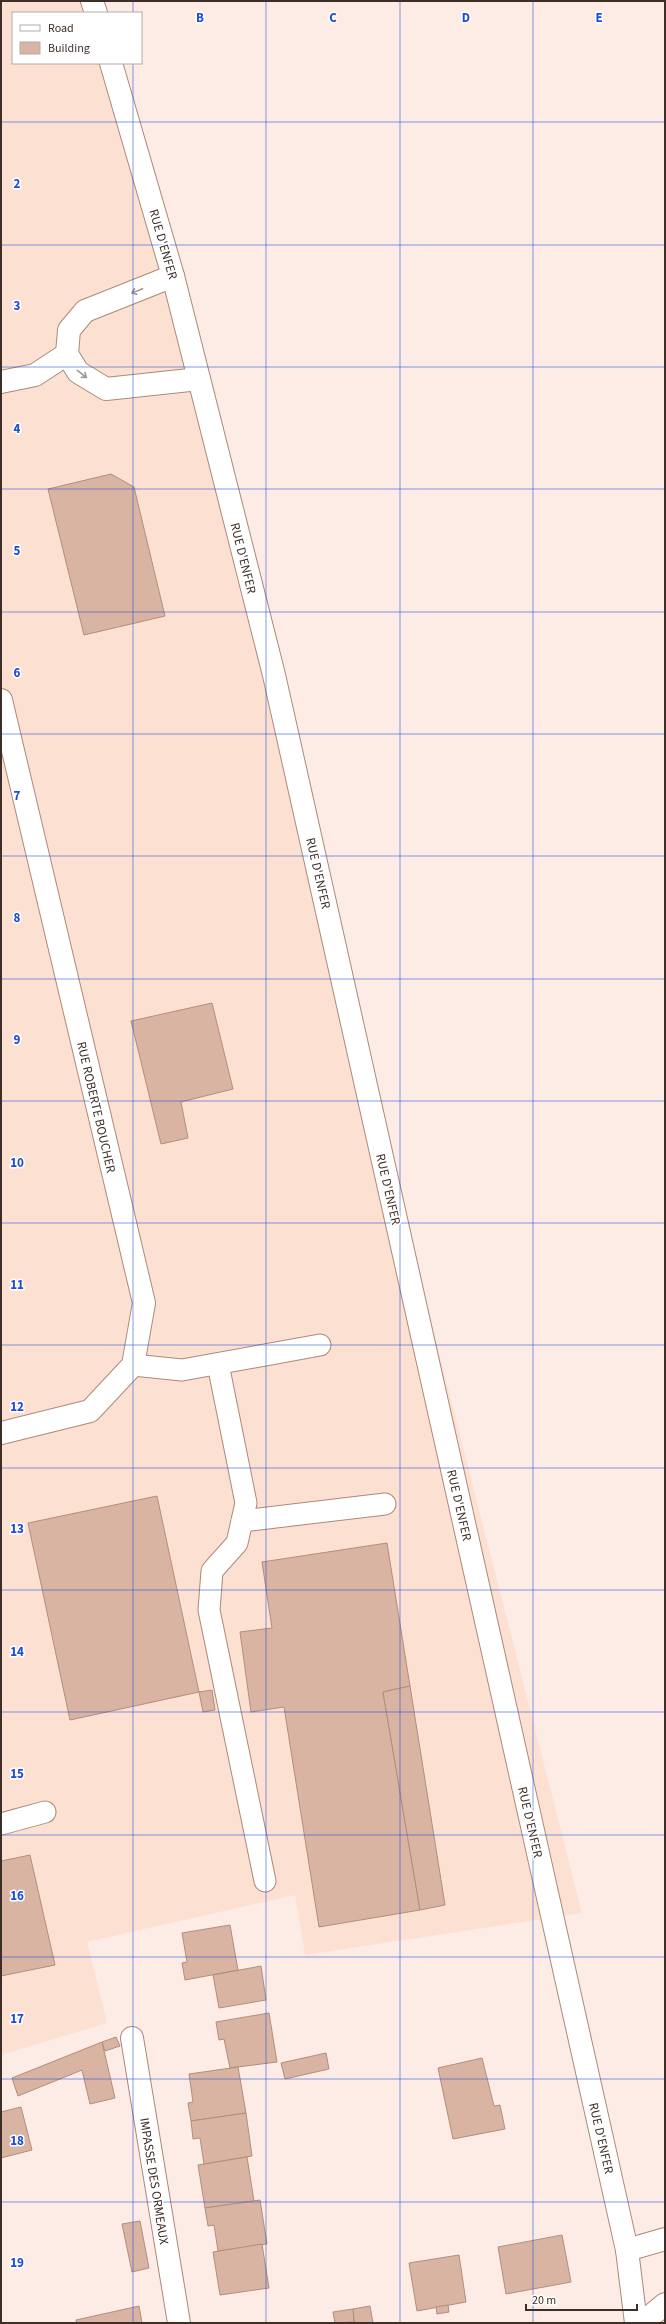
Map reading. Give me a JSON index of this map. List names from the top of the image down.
{
  "streets": {
    "street": ["RUE D'ENFER", "RUE ROBERTE BOUCHER", "IMPASSE DES ORMEAUX"]
  },
  "legend": ["Road", "Building"],
  "scale_bar": "20 m",
  "grid": {
    "columns": [
      "B",
      "C",
      "D",
      "E"
    ],
    "rows": [
      "2",
      "3",
      "4",
      "5",
      "6",
      "7",
      "8",
      "9",
      "10",
      "11",
      "12",
      "13",
      "14",
      "15",
      "16",
      "17",
      "18",
      "19"
    ]
  }
}
